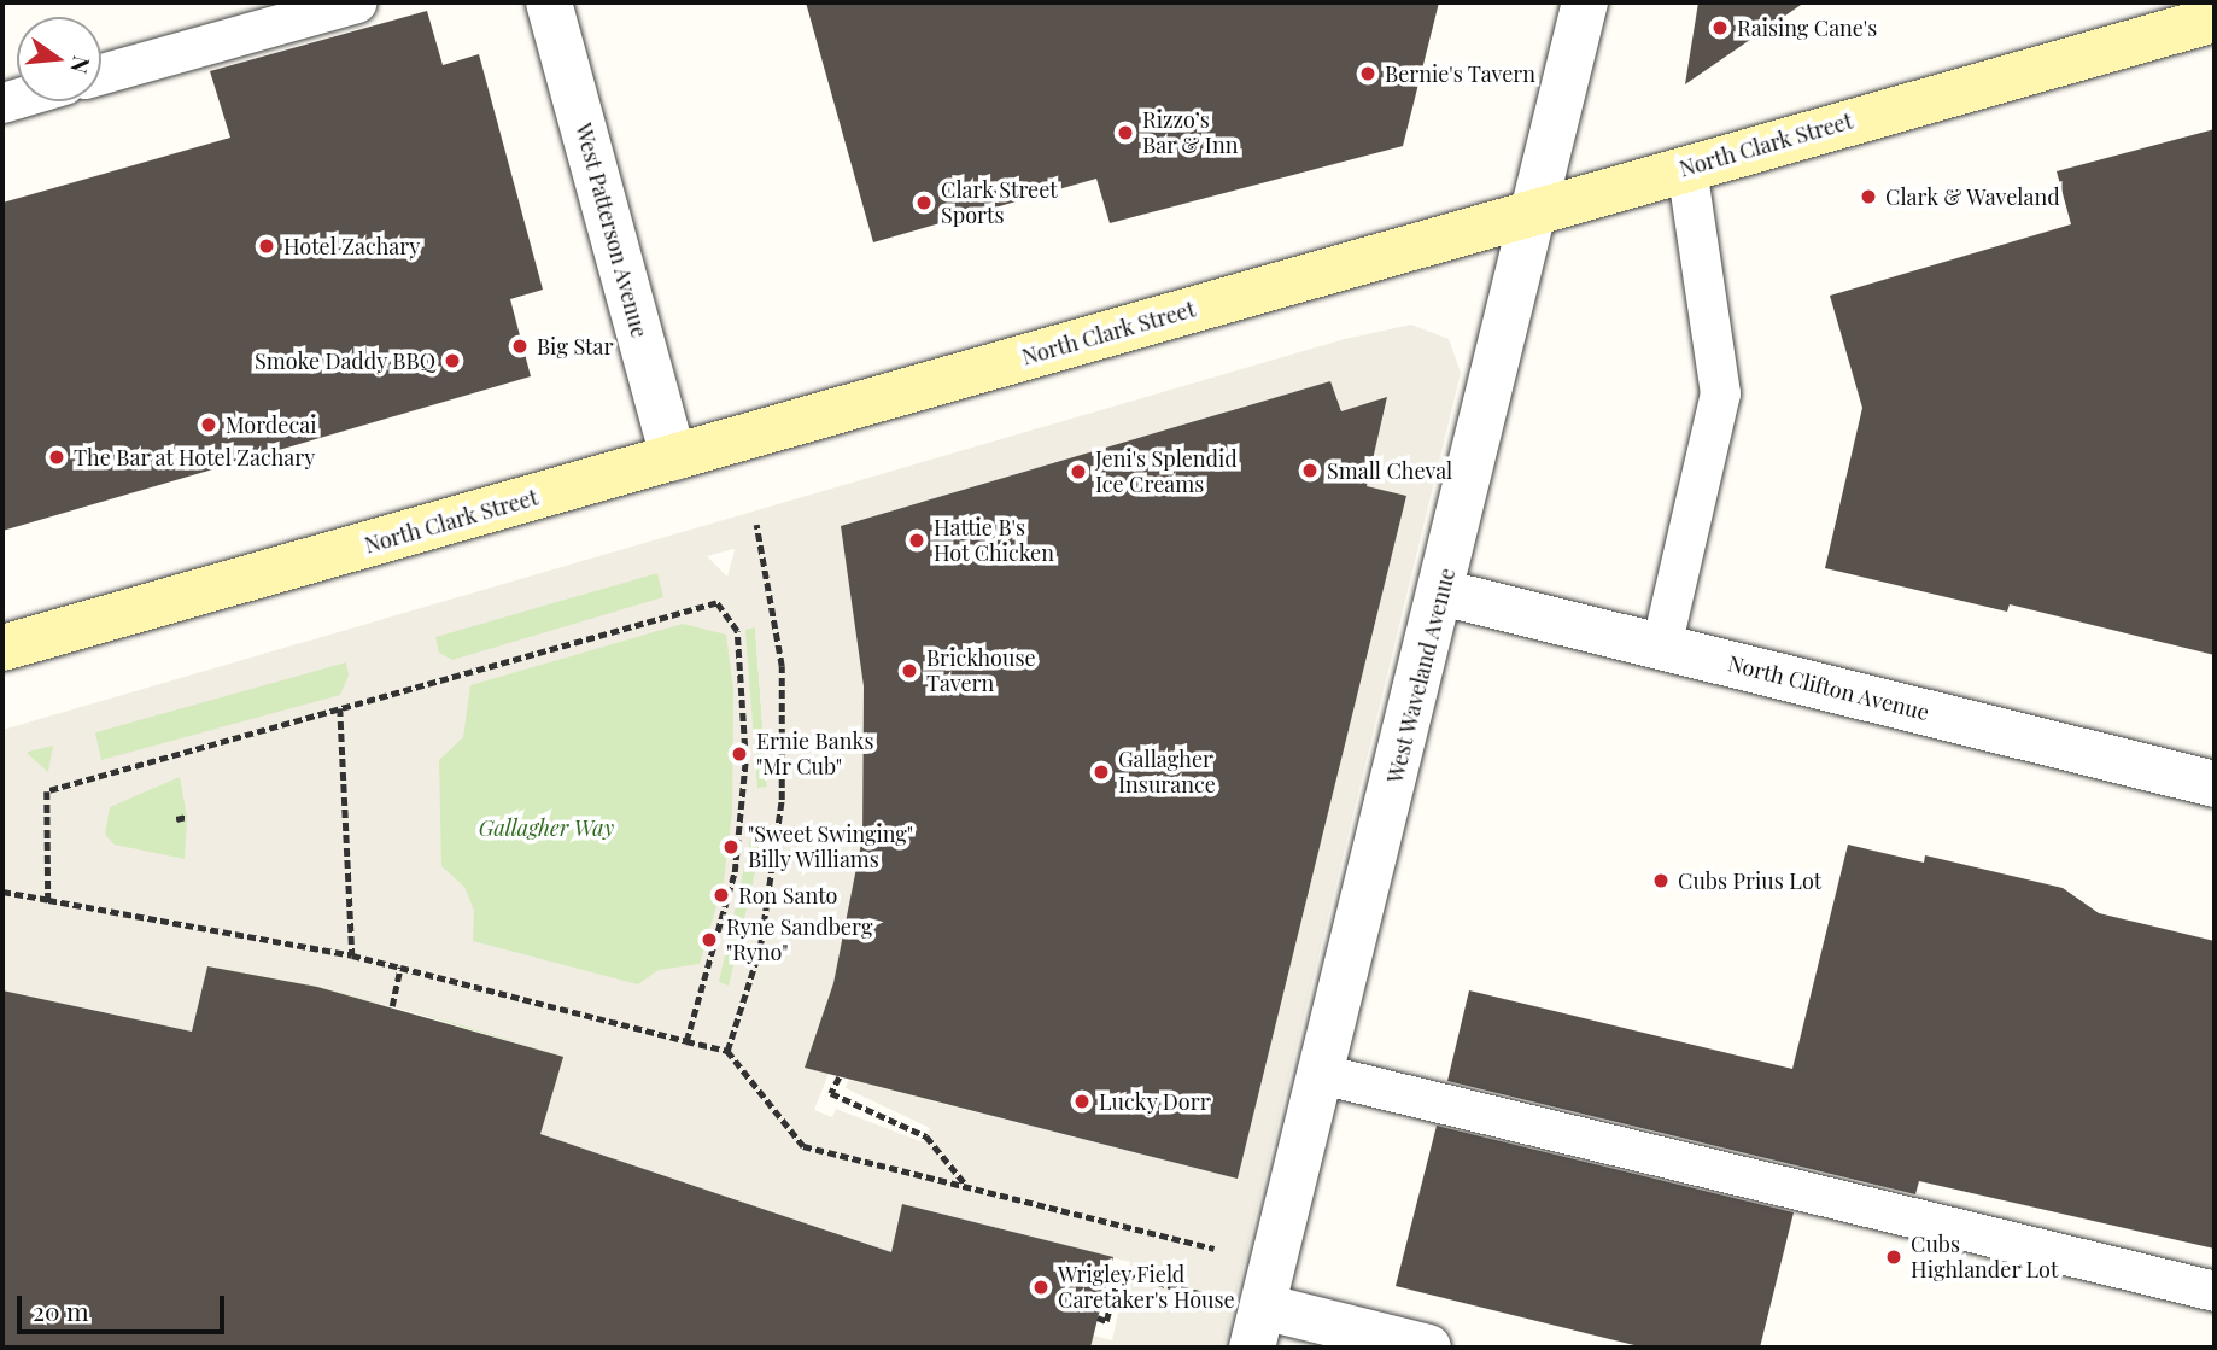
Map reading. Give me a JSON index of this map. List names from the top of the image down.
{
  "streets": {
    "main road": ["North Clark Street"],
    "street": ["West Patterson Avenue", "West Waveland Avenue", "North Clifton Avenue"]
  },
  "crossings": [
    ["North Clark Street", "West Patterson Avenue"],
    ["North Clark Street", "West Waveland Avenue"],
    ["West Waveland Avenue", "North Clifton Avenue"]
  ],
  "parks": ["Gallagher Way"],
  "places": [
    "Raising Cane's",
    "Bernie's Tavern",
    "Rizzo’s Bar & Inn",
    "Clark & Waveland",
    "Clark Street Sports",
    "Hotel Zachary",
    "Big Star",
    "Smoke Daddy BBQ",
    "Mordecai",
    "The Bar at Hotel Zachary",
    "Small Cheval",
    "Jeni's Splendid Ice Creams",
    "Hattie B's Hot Chicken",
    "Brickhouse Tavern",
    "Ernie Banks \"Mr Cub\"",
    "Gallagher Insurance",
    "\"Sweet Swinging\" Billy Williams",
    "Cubs Prius Lot",
    "Ron Santo",
    "Ryne Sandberg \"Ryno\"",
    "Lucky Dorr",
    "Cubs Highlander Lot",
    "Wrigley Field Caretaker's House"
  ],
  "scale_bar": "20 m",
  "north": "right"
}
